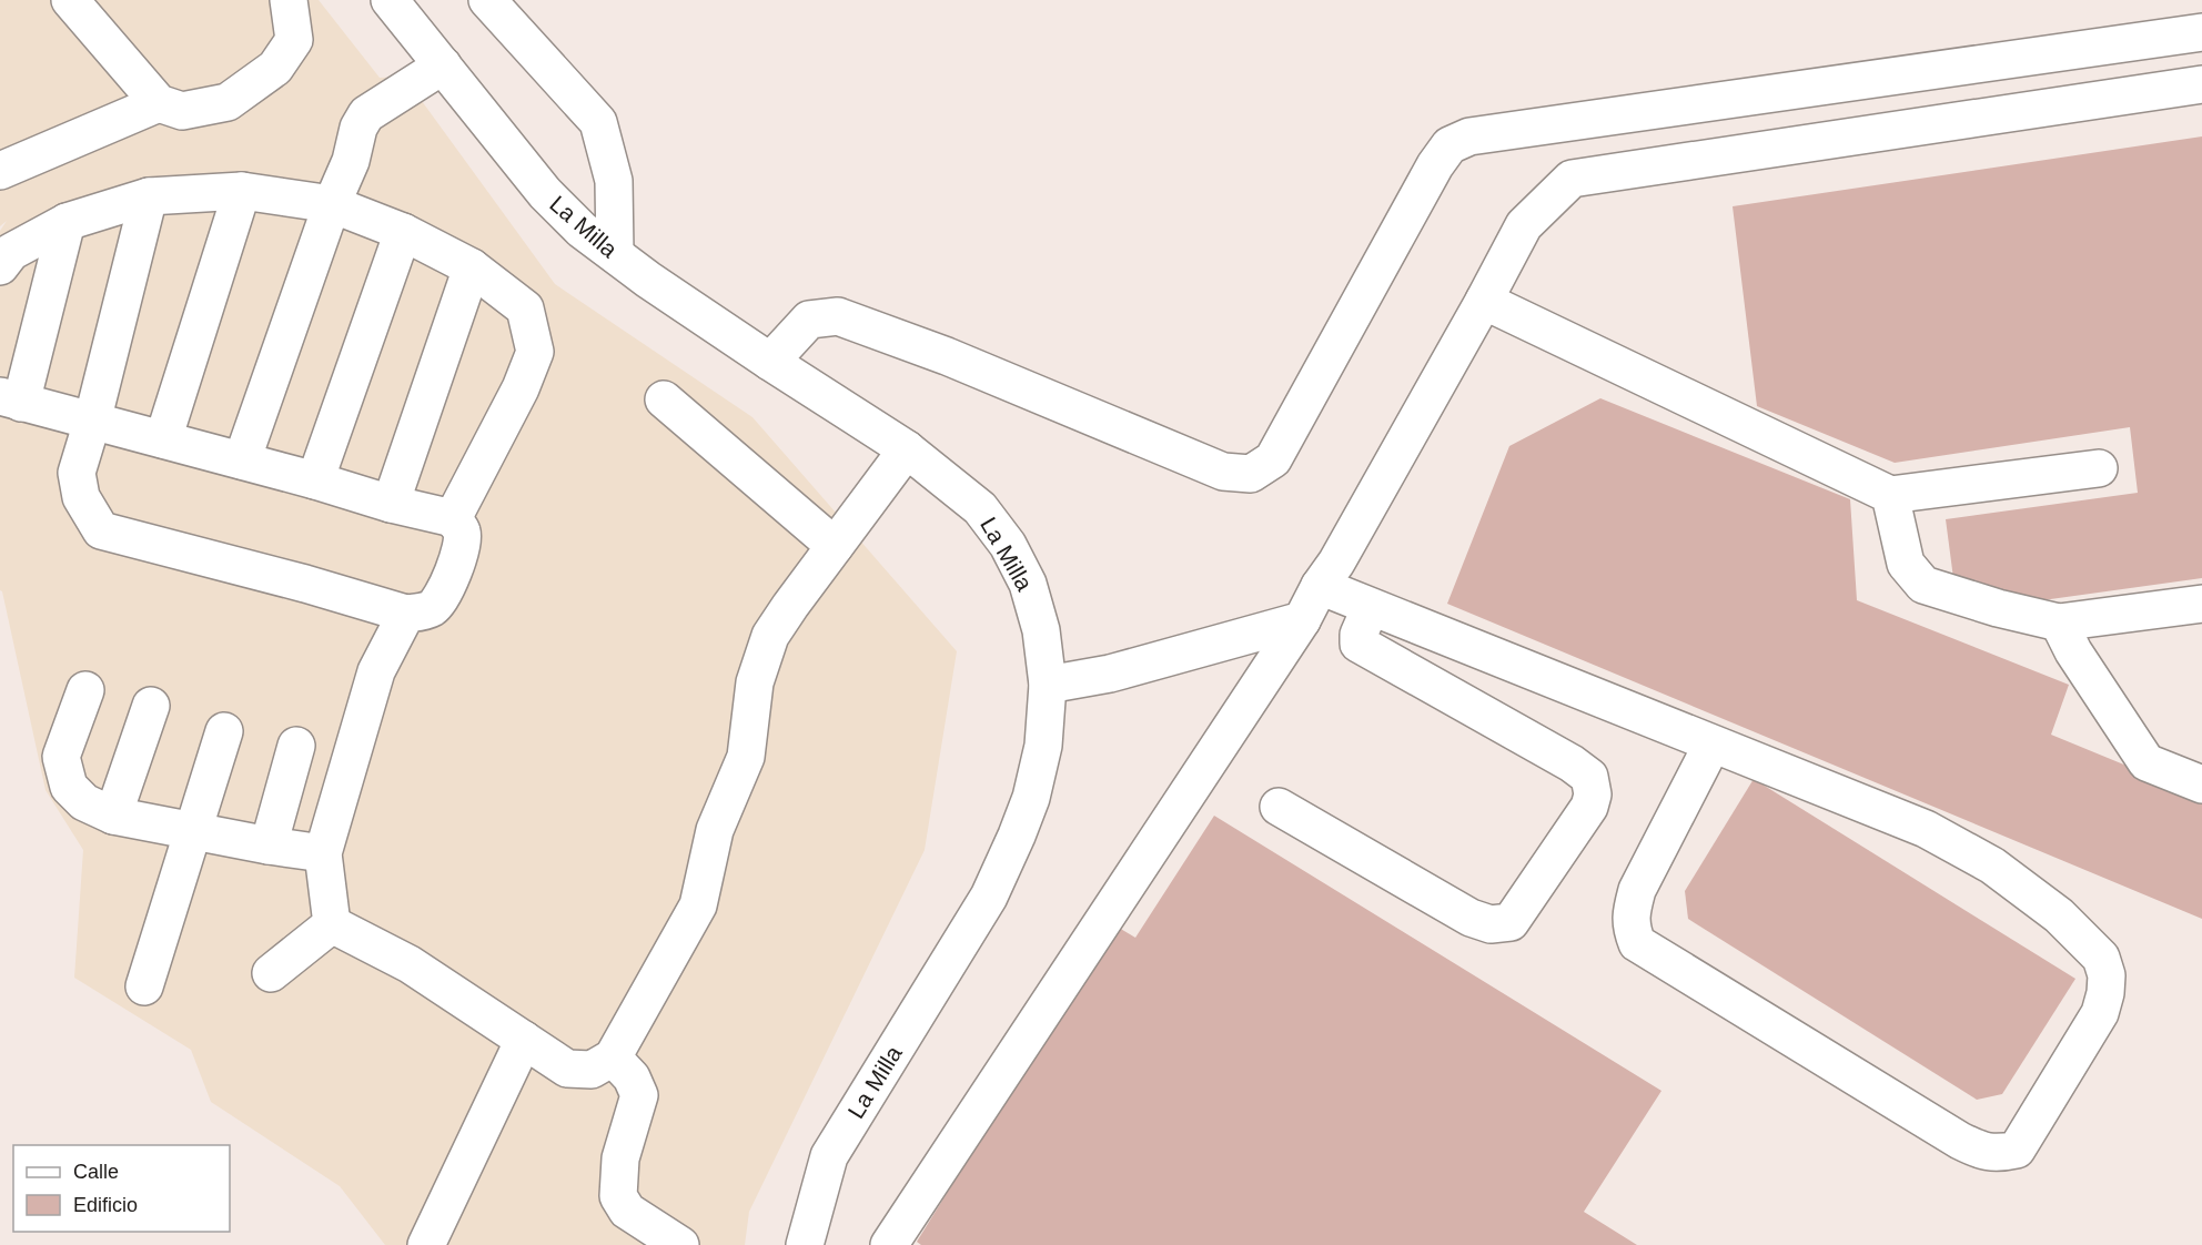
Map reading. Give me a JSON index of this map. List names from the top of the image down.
{
  "streets": {
    "street": ["La Milla"]
  },
  "legend": ["Calle", "Edificio"]
}
